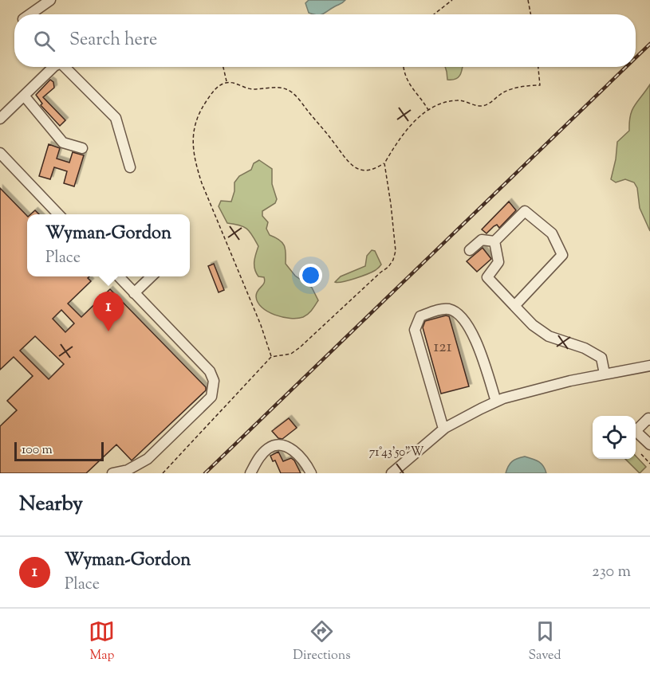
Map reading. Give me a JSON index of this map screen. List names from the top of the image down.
{
  "house_numbers": ["121"],
  "scale_bar": "100 m",
  "page": {
    "search": "Search here",
    "popup": ["Wyman-Gordon", "Place"],
    "pins": "1",
    "scale": "100 m",
    "heading": "Nearby",
    "list": [
      {
        "mark": "1",
        "name": "Wyman-Gordon",
        "note": "Place",
        "value": "230 m"
      }
    ],
    "nav": ["Map", "Directions", "Saved"]
  },
  "coordinates": ["71°43'50\"W"]
}
